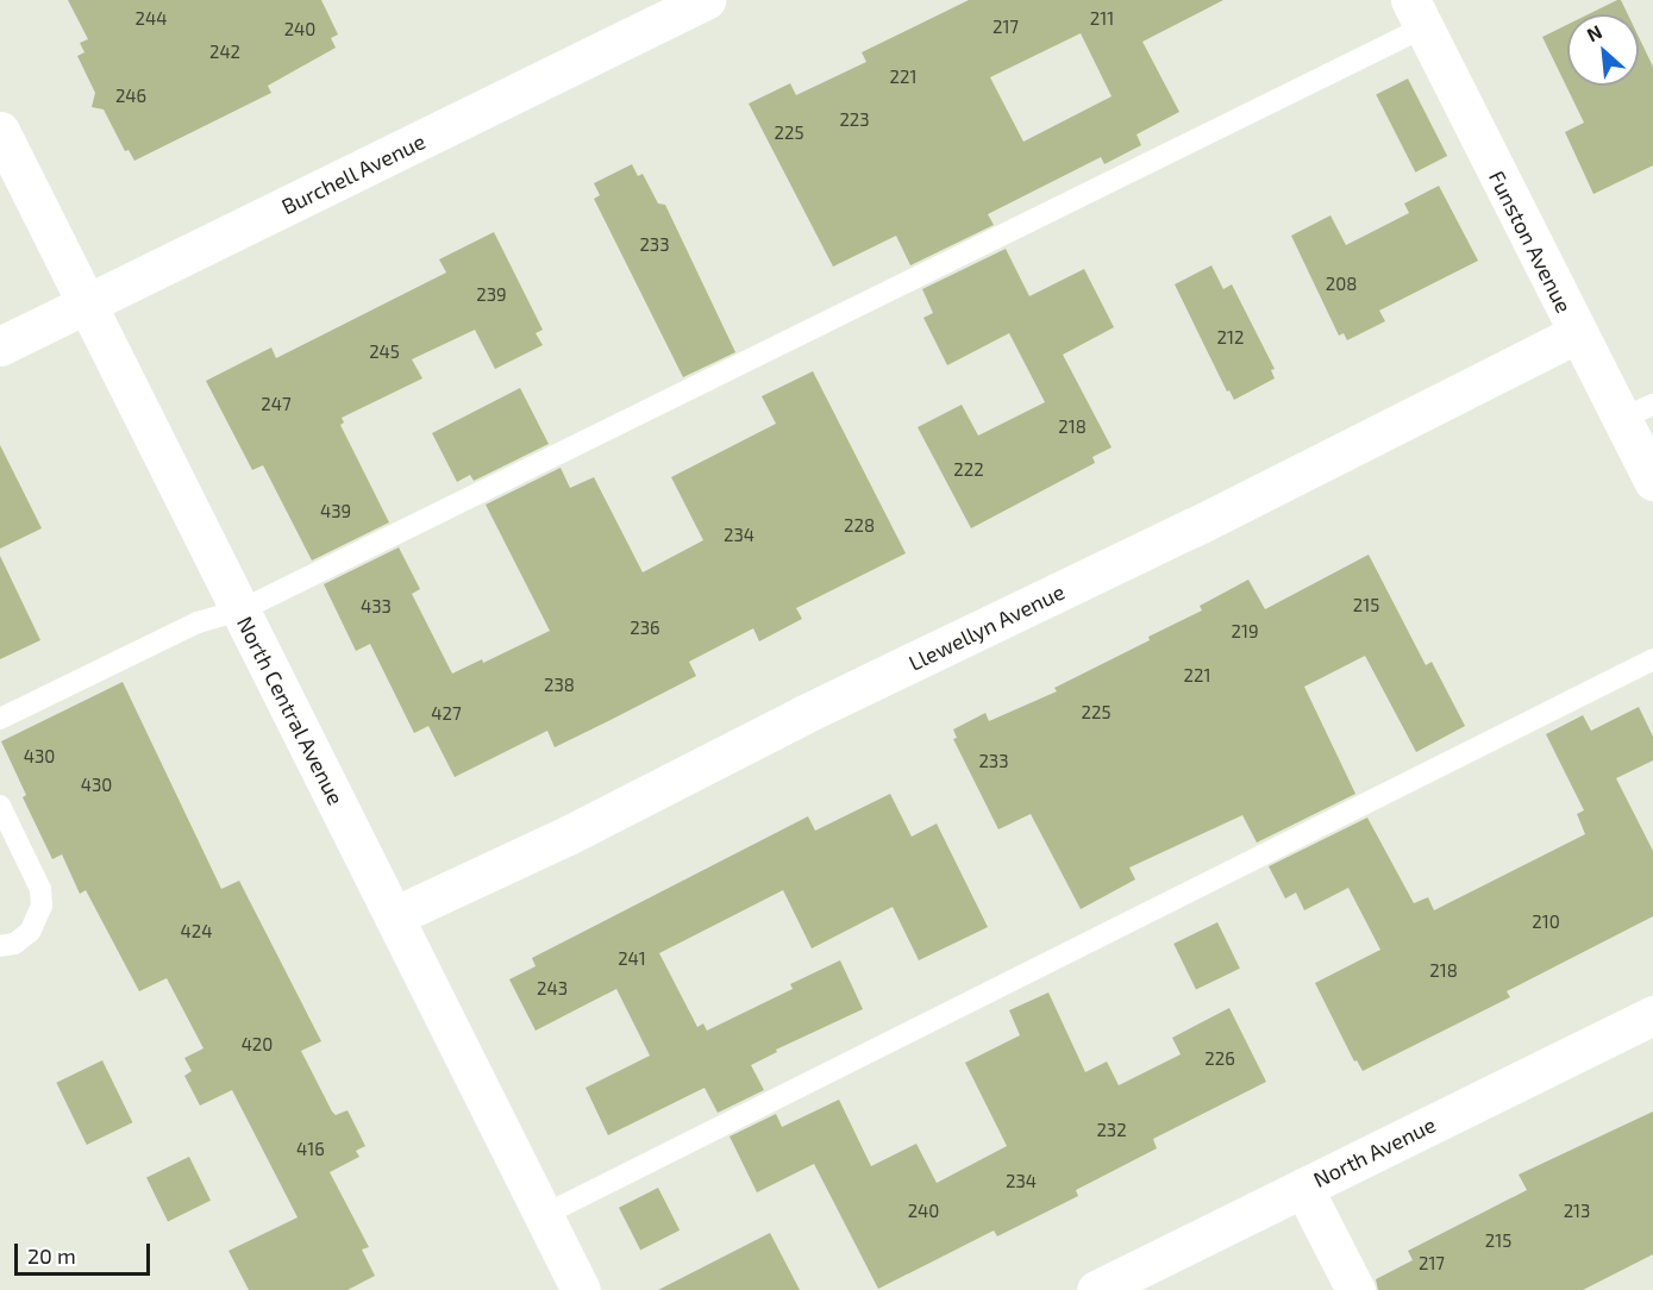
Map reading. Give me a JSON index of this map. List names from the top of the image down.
{
  "streets": {
    "street": [
      "Burchell Avenue",
      "Funston Avenue",
      "Llewellyn Avenue",
      "North Central Avenue",
      "North Avenue"
    ]
  },
  "crossings": [
    ["Burchell Avenue", "North Central Avenue"],
    ["Funston Avenue", "Llewellyn Avenue"],
    ["Llewellyn Avenue", "North Central Avenue"]
  ],
  "house_numbers": [
    "244",
    "211",
    "217",
    "240",
    "242",
    "221",
    "246",
    "223",
    "225",
    "233",
    "208",
    "239",
    "212",
    "245",
    "247",
    "218",
    "222",
    "439",
    "228",
    "234",
    "215",
    "433",
    "236",
    "219",
    "221",
    "238",
    "225",
    "427",
    "430",
    "233",
    "430",
    "210",
    "424",
    "241",
    "218",
    "243",
    "420",
    "226",
    "232",
    "416",
    "234",
    "240",
    "213",
    "215",
    "217"
  ],
  "scale_bar": "20 m",
  "north": "top left"
}
